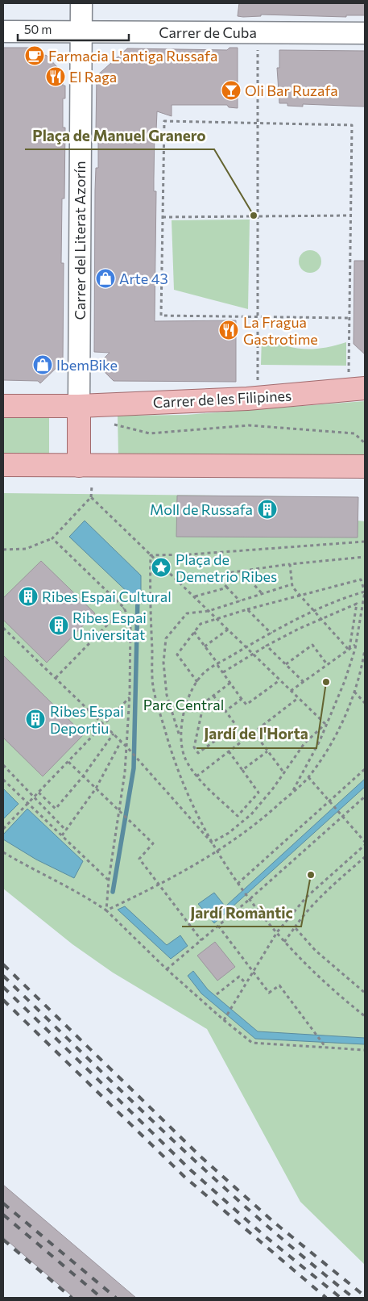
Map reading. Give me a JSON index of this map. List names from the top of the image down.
{
  "streets": {
    "main road": ["Carrer de les Filipines"],
    "street": ["Carrer de Cuba", "Carrer del Literat Azorín"]
  },
  "crossings": [
    ["Carrer de Cuba", "Carrer del Literat Azorín"],
    ["Carrer del Literat Azorín", "Carrer de les Filipines"]
  ],
  "parks": ["Parc Central"],
  "places": {
    "cafe": ["Farmacia L'antiga Russafa"],
    "restaurant": ["El Raga", "La Fragua Gastrotime"],
    "bar": ["Oli Bar Ruzafa"],
    "other": ["Plaça de Manuel Granero", "Jardí de l'Horta", "Jardí Romàntic"],
    "shop": ["Arte 43", "IbemBike"],
    "building": [
      "Moll de Russafa",
      "Ribes Espai Cultural",
      "Ribes Espai Universitat",
      "Ribes Espai Deportiu"
    ],
    "place": ["Plaça de Demetrio Ribes"]
  },
  "scale_bar": "50 m"
}
